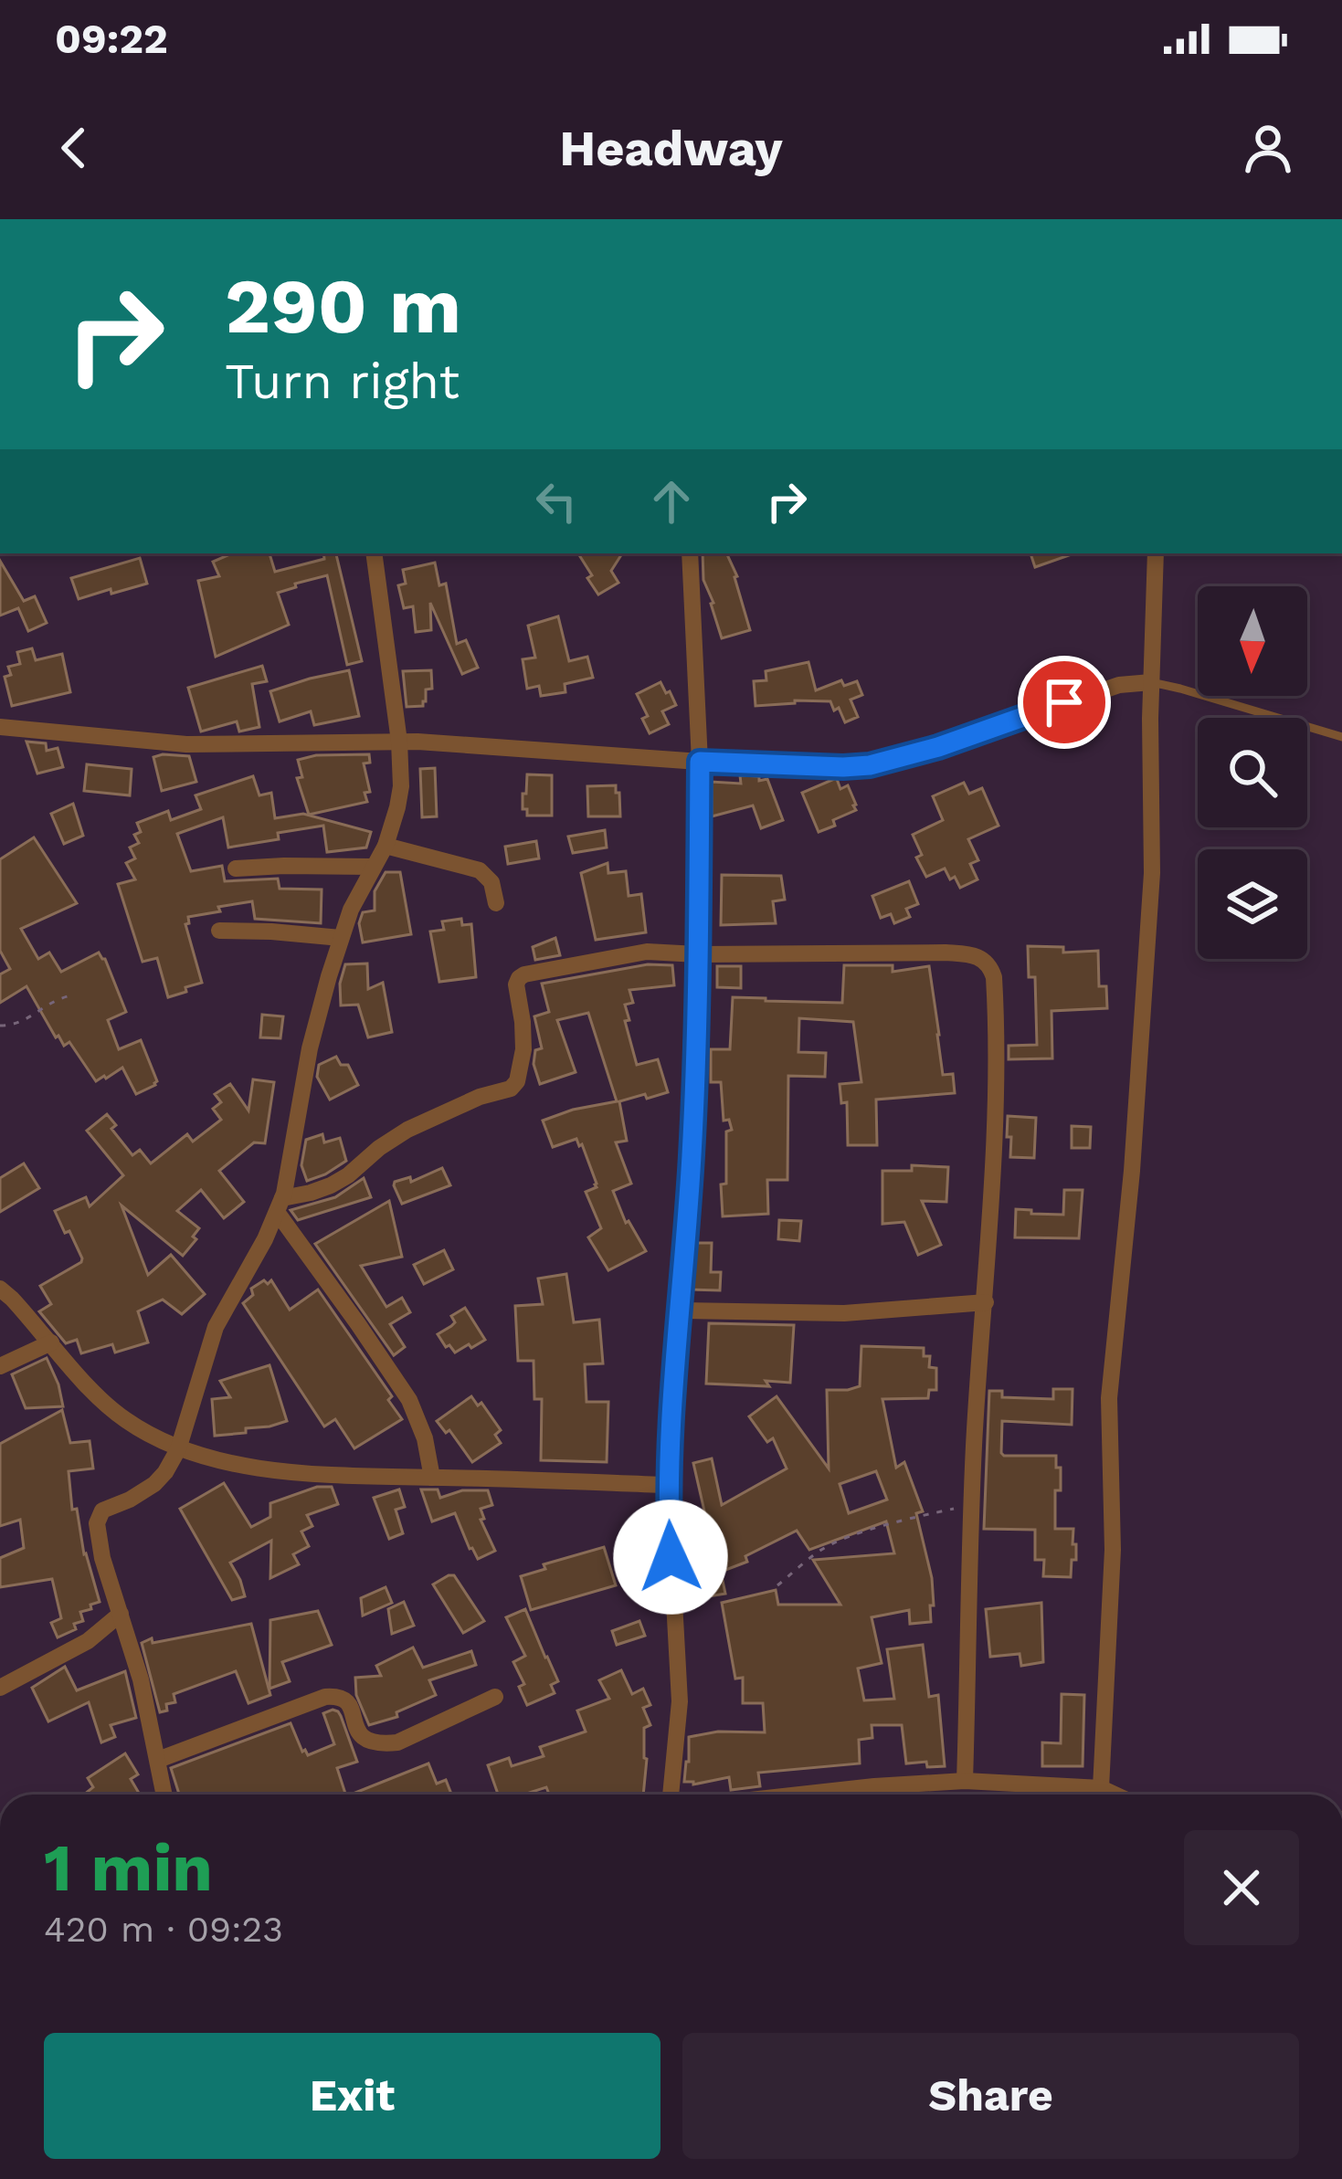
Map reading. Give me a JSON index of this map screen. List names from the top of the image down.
{
  "north": "bottom",
  "page": {
    "status": "09:22",
    "header": "Headway",
    "turn": ["290 m", "Turn right"],
    "heading": ["1 min", "420 m · 09:23"],
    "buttons": ["Exit", "Share"]
  }
}
